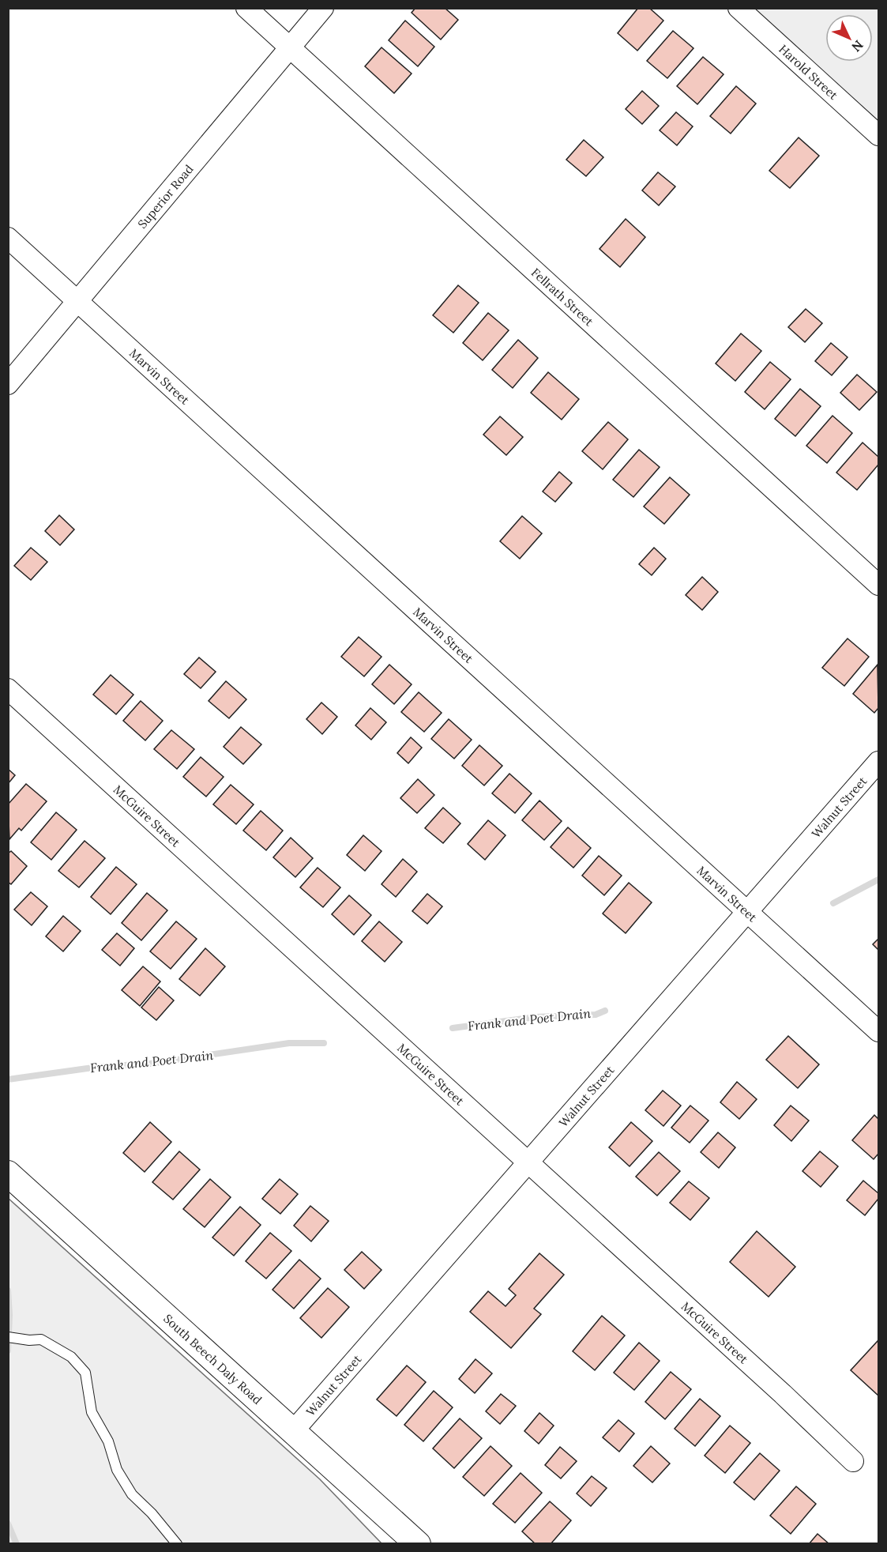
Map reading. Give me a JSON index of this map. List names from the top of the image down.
{
  "streets": {
    "street": [
      "Harold Street",
      "Superior Road",
      "Fellrath Street",
      "Marvin Street",
      "Walnut Street",
      "McGuire Street",
      "South Beech Daly Road"
    ]
  },
  "crossings": [
    ["Superior Road", "Fellrath Street"],
    ["Superior Road", "Marvin Street"],
    ["Marvin Street", "Walnut Street"],
    ["Walnut Street", "McGuire Street"],
    ["Walnut Street", "South Beech Daly Road"]
  ],
  "water": ["Frank and Poet Drain"],
  "north": "bottom right"
}
